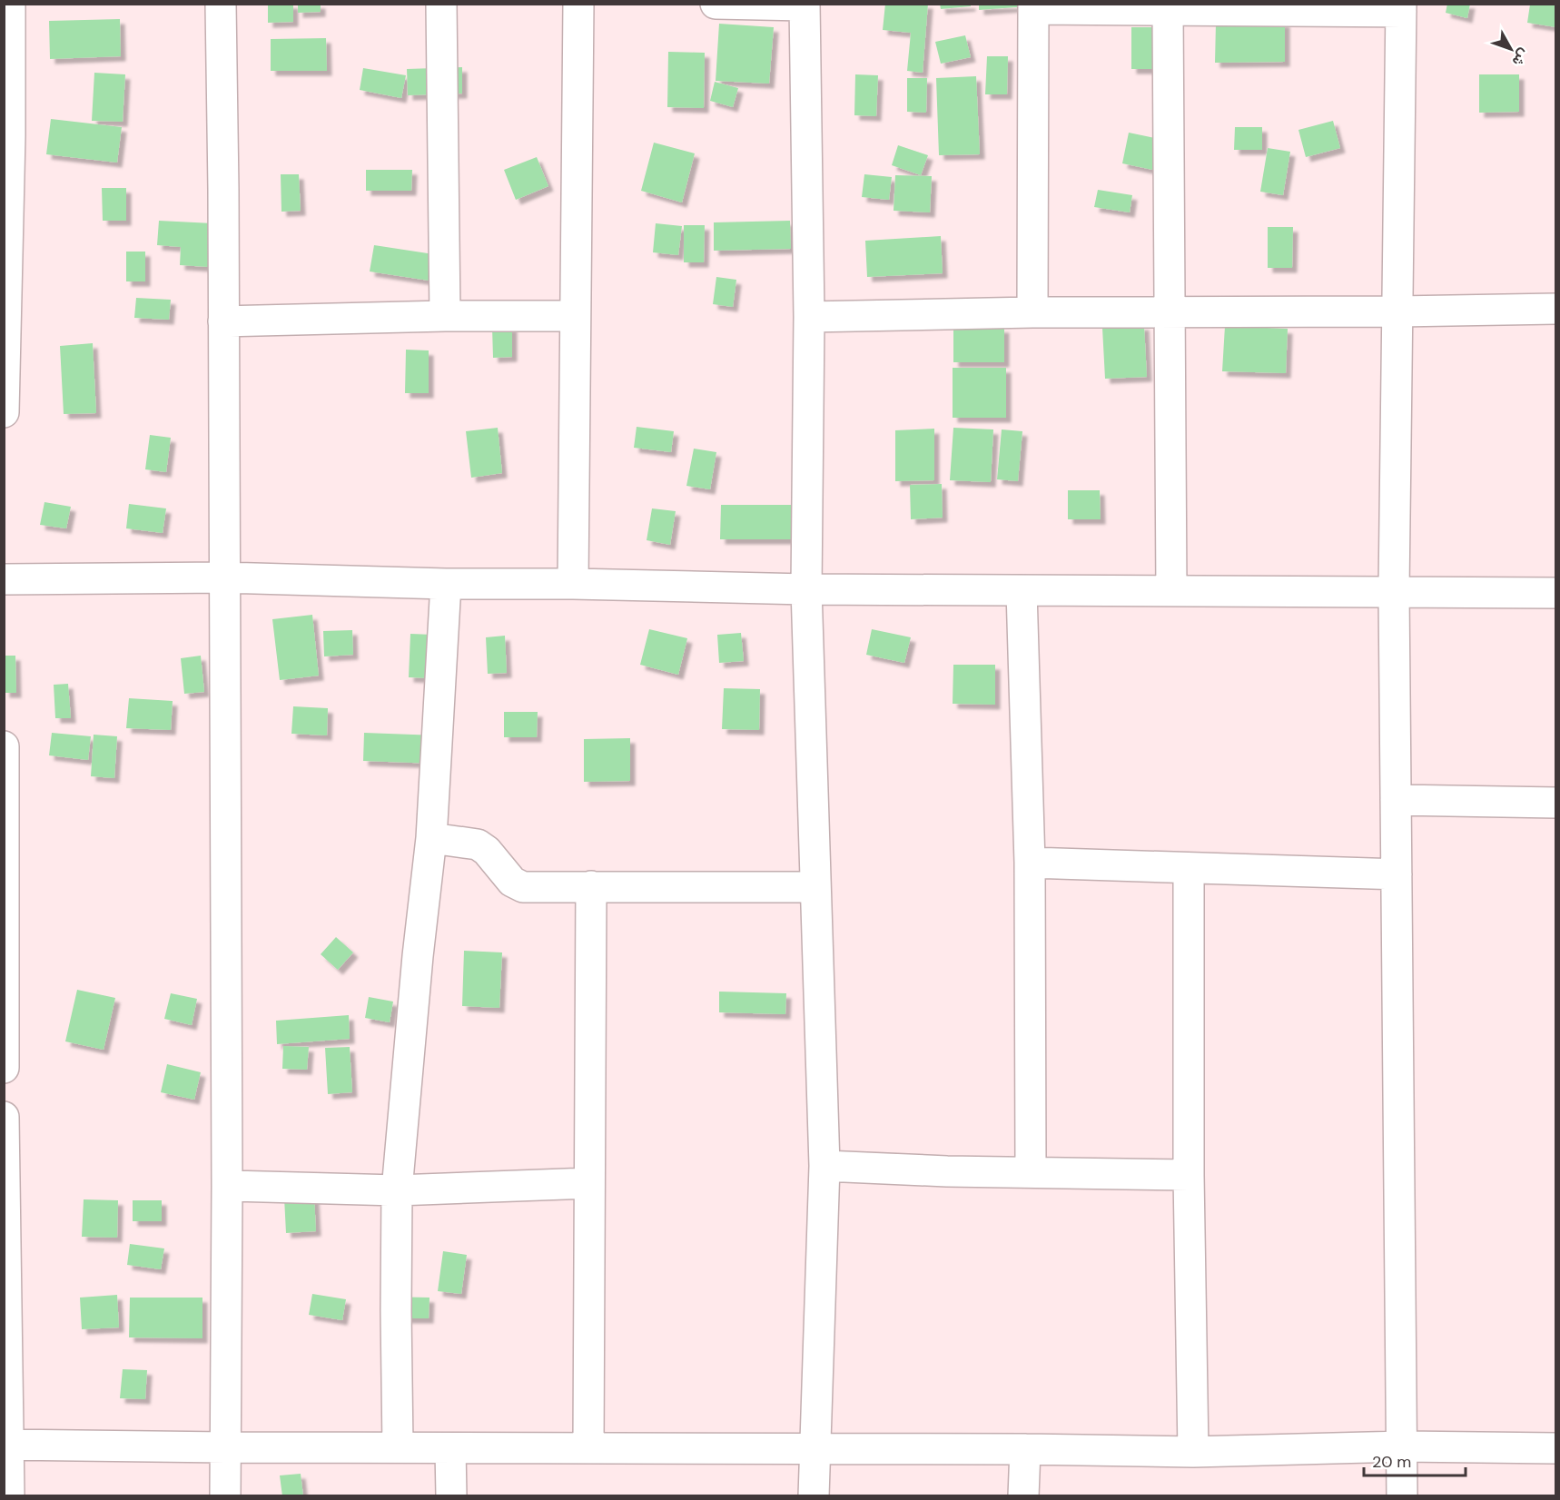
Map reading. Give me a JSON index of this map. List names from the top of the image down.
{
  "scale_bar": "20 m",
  "north": "bottom right"
}
